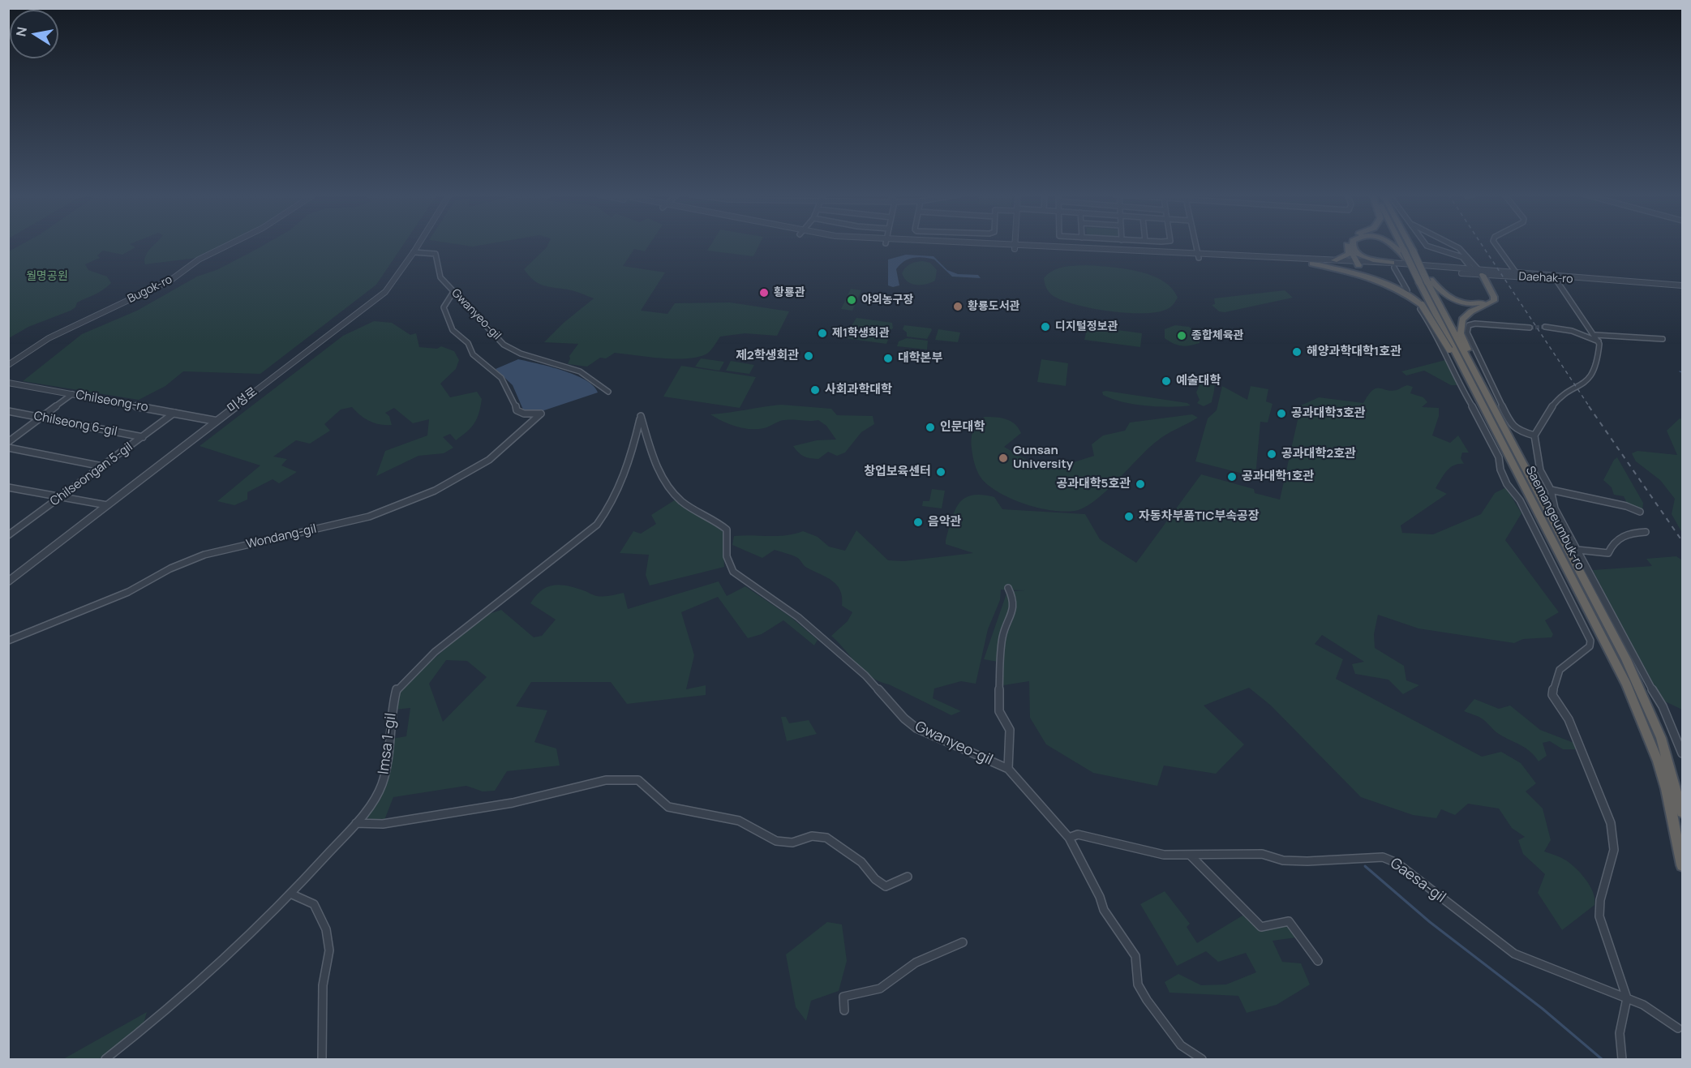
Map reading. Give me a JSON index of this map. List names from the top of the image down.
{
  "streets": {
    "highway": ["Saemangeumbuk-ro"],
    "street": [
      "Daehak-ro",
      "Bugok-ro",
      "Gwanyeo-gil",
      "미성로",
      "Chilseong-ro",
      "Chilseong 6-gil",
      "Chilseongan 5-gil",
      "Wondang-gil",
      "Imsa 1-gil",
      "Gaesa-gil"
    ]
  },
  "crossings": [
    ["Gwanyeo-gil", "미성로"],
    ["Gwanyeo-gil", "Wondang-gil"],
    ["Gwanyeo-gil", "Imsa 1-gil"],
    ["Gwanyeo-gil", "Gaesa-gil"],
    ["미성로", "Chilseong-ro"],
    ["Chilseong-ro", "Chilseongan 5-gil"],
    ["Chilseong 6-gil", "Chilseongan 5-gil"]
  ],
  "parks": ["월명공원"],
  "places": [
    "황룡관",
    "야외농구장",
    "황룡도서관",
    "디지털정보관",
    "제1학생회관",
    "종합체육관",
    "해양과학대학1호관",
    "제2학생회관",
    "대학본부",
    "예술대학",
    "사회과학대학",
    "공과대학3호관",
    "인문대학",
    "공과대학2호관",
    "Gunsan University",
    "창업보육센터",
    "공과대학1호관",
    "공과대학5호관",
    "자동차부품TIC부속공장",
    "음악관"
  ],
  "north": "left"
}
